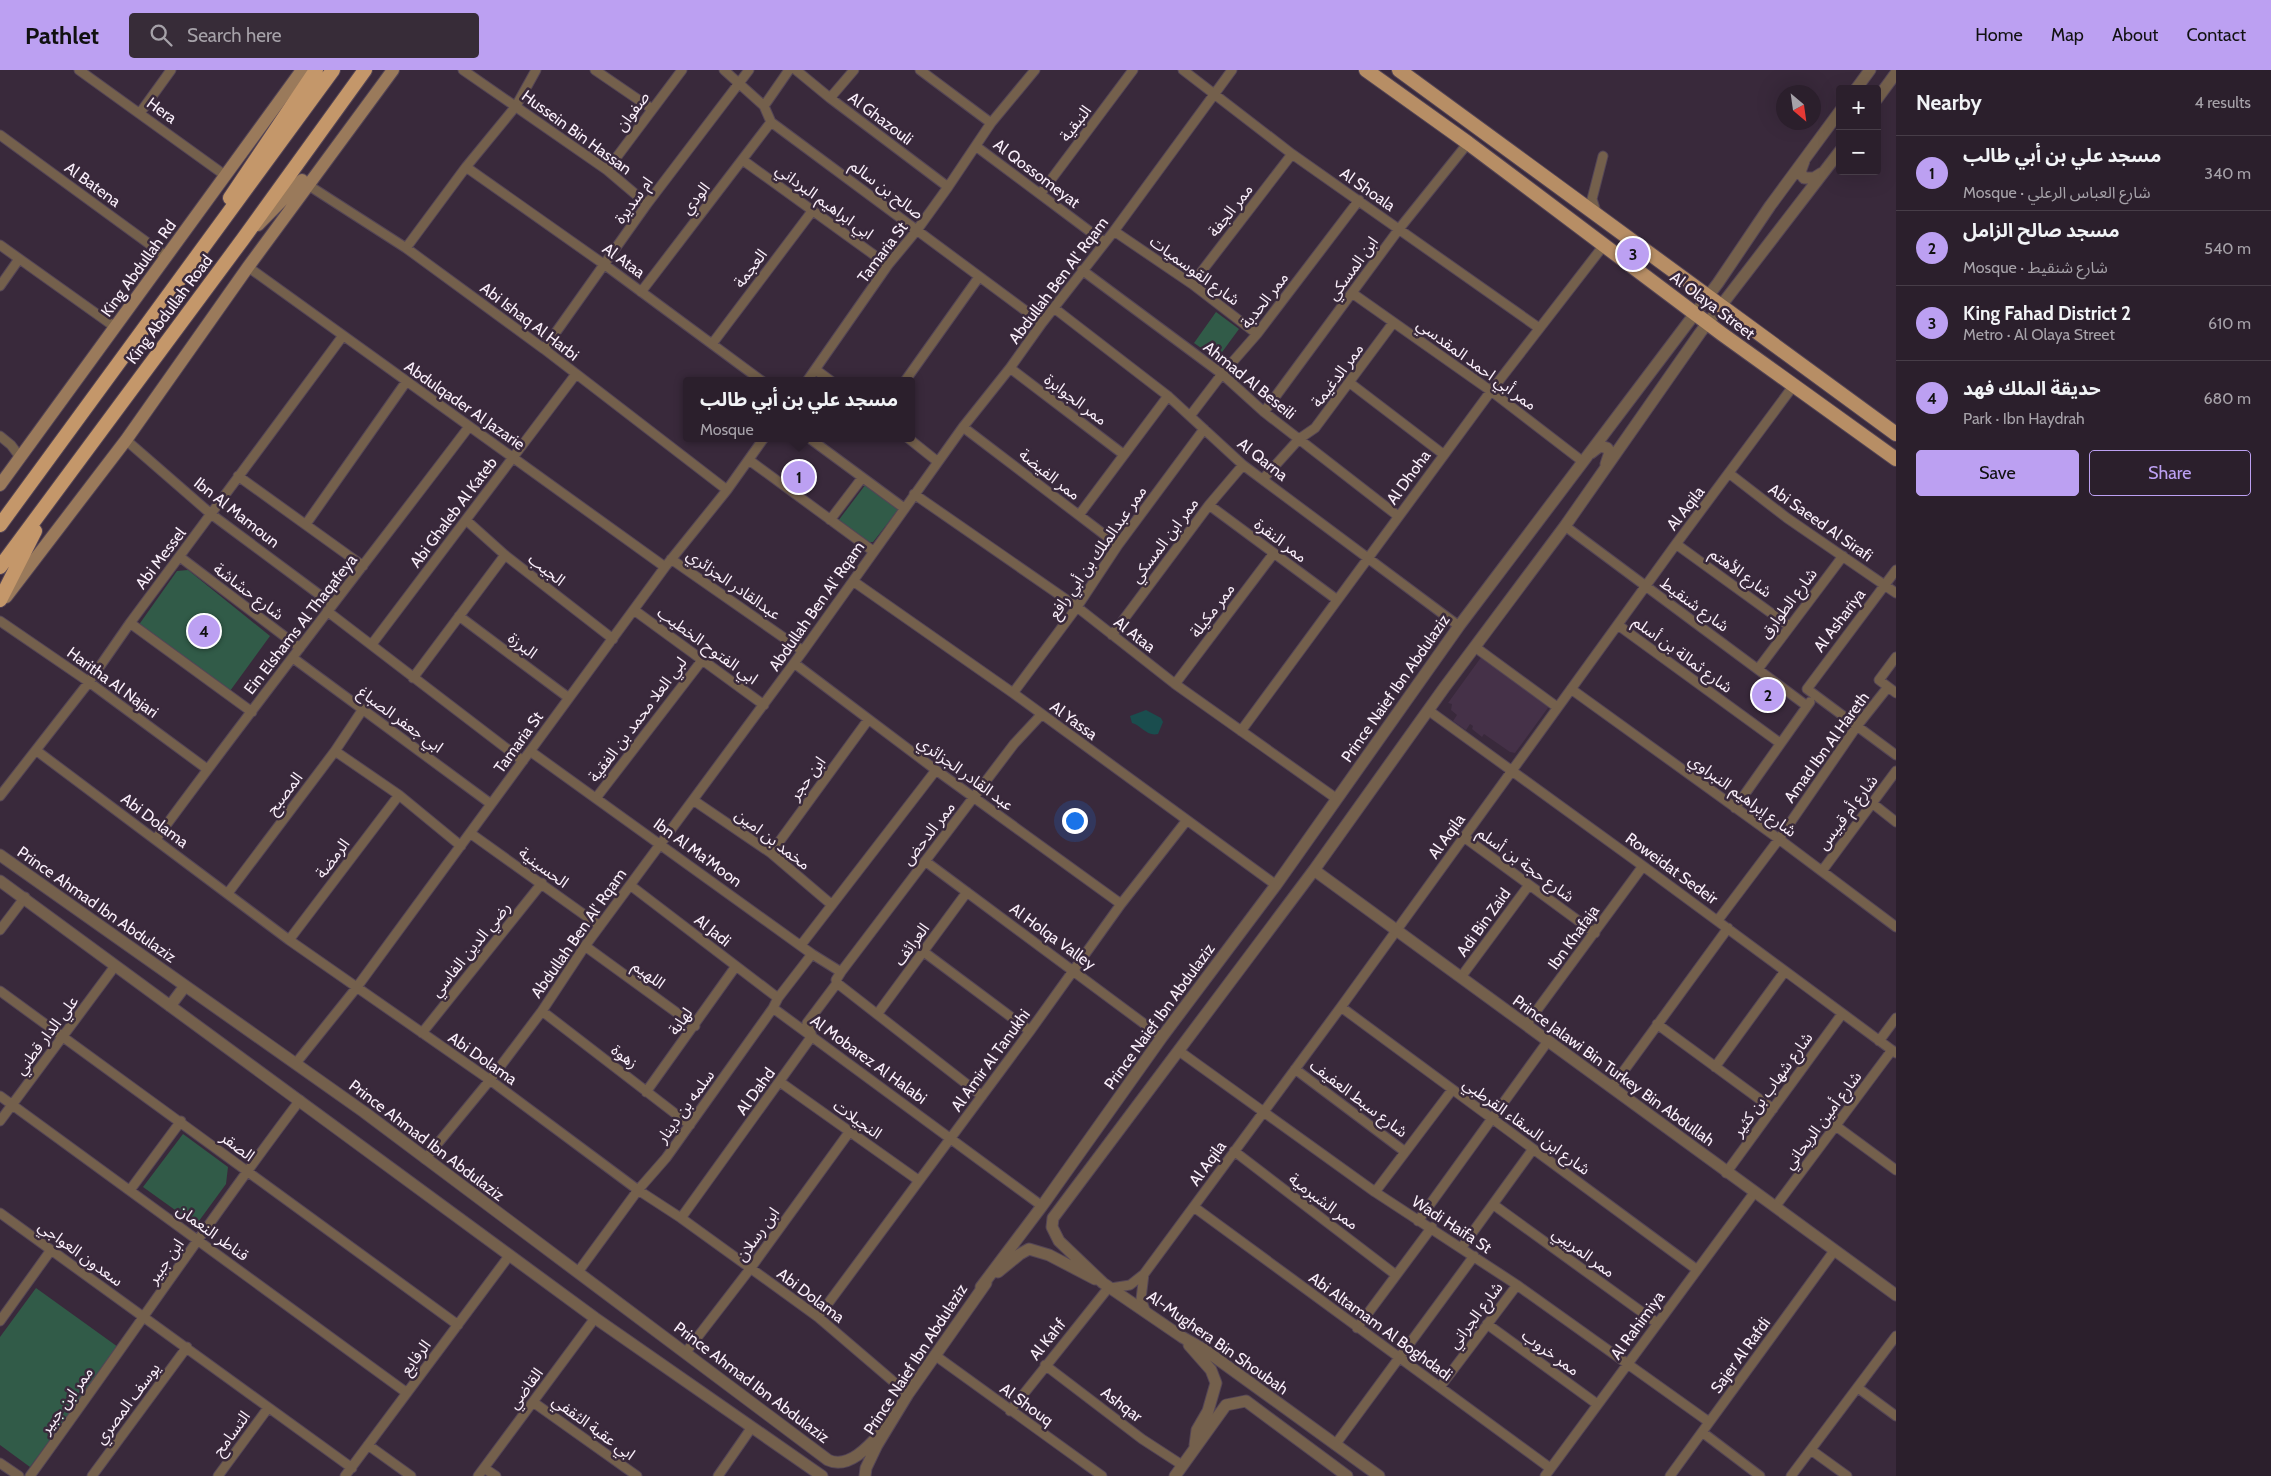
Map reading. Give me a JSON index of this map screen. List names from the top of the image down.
{
  "streets": {
    "highway": ["King Abdullah Road"],
    "main road": ["King Abdullah Rd", "Al Olaya Street"],
    "street": [
      "Hera",
      "صفوان",
      "Al Ghazouli",
      "النبقية",
      "Hussein Bin Hassan",
      "Al Qossomeyat",
      "Al Batena",
      "صالح بن سالم",
      "Al Shoala",
      "الودي",
      "ام سديرة",
      "ابي ابراهيم البرداني",
      "ممر الجفة",
      "Tamaria St",
      "Al Ataa",
      "العجمة",
      "ابن المسكي",
      "شارع القوسميات",
      "Abdullah Ben Al' Rqam",
      "ممر الحدبة",
      "Abi Ishaq Al Harbi",
      "ممر أبي احمد المقدسي",
      "ممر الدغيمة",
      "Ahmad Al Beseili",
      "ممر الجوابرة",
      "Abdulqader Al Jazarie",
      "Al Qarna",
      "ممر الفيضة",
      "Al Dhoha",
      "Al Aqila",
      "Ibn Al Mamoun",
      "Abi Ghaleb Al Kateb",
      "Abi Saeed Al Sirafi",
      "ممر ابن المسكي",
      "ممر النقرة",
      "ممر عبدالملك بن أبي رافع",
      "Abi Messel",
      "الجيب",
      "شارع الأهتم",
      "عبدالقادر الجزائري",
      "شارع حشاشة",
      "شارع الطوارق",
      "شارع شنقيط",
      "ممر مكيلة",
      "Al Ashariya",
      "Ein Elshams Al Thaqafeya",
      "البرزة",
      "ابي الفتوح الخطيب",
      "شارع ثمالة بن أسلم",
      "Haritha Al Najari",
      "Prince Naief Ibn Abdulaziz",
      "ابي جعفر الصباغ",
      "لبي العلا محمد بن الفقية",
      "Al Yassa",
      "Amad Ibn Al Hareth",
      "عبد القادر الجزائري",
      "ابن حجر",
      "المصبح",
      "شارع إبراهيم النبراوي",
      "شارع أم قبيس",
      "Abi Dolama",
      "ممر الدحض",
      "مخمد بن امين",
      "Ibn Al Ma'Moon",
      "الرمضة",
      "شارع حجة بن أسلم",
      "الحسينية",
      "Roweidat Sedeir",
      "Prince Ahmad Ibn Abdulaziz",
      "Adi Bin Zaid",
      "Al Jadi",
      "Al Holqa Valley",
      "Ibn Khafaja",
      "العرائف",
      "رضي الدين الفاسي",
      "اللهيم",
      "لهابة",
      "علي الدار قطني",
      "زهوة",
      "Al Mobarez Al Halabi",
      "Al Amir Al Tanukhi",
      "Prince Jalawi Bin Turkey Bin Abdullah",
      "شارع شهاب بن كثير",
      "Al Dahd",
      "شارع سبط العفيف",
      "سلمه بن دينار",
      "النجيلات",
      "شارع أمين الريحاني",
      "شارع ابن السقاء القرطبي",
      "الصقر",
      "ممر الشبرمية",
      "Wadi Haifa St",
      "قناطر النعمان",
      "ابن رسلان",
      "ممر المريبي",
      "سعدون العواجي",
      "ابن جبير",
      "شارع الجراني",
      "Al Rahimiya",
      "Abi Altamam Al Boghdadi",
      "Al Kahf",
      "Al-Mughera Bin Shoubah",
      "ممر خروب",
      "Sajer Al Rafdi",
      "الرفايع",
      "القاضي",
      "ممر ابن جبير",
      "يوسف المصري",
      "Al Shouq",
      "Ashqar",
      "ابي عقبة الثقفي",
      "التسامح"
    ]
  },
  "crossings": [
    ["Hera", "King Abdullah Rd"],
    ["صفوان", "Hussein Bin Hassan"],
    ["Al Ghazouli", "Tamaria St"],
    ["النبقية", "Al Qossomeyat"],
    ["Hussein Bin Hassan", "ام سديرة"],
    ["Al Qossomeyat", "Tamaria St"],
    ["Al Qossomeyat", "Abdullah Ben Al' Rqam"],
    ["Al Batena", "King Abdullah Rd"],
    ["صالح بن سالم", "الودي"],
    ["صالح بن سالم", "ام سديرة"],
    ["صالح بن سالم", "Tamaria St"],
    ["صالح بن سالم", "Abdullah Ben Al' Rqam"],
    ["Al Shoala", "ممر الجفة"],
    ["Al Shoala", "ابن المسكي"],
    ["Al Shoala", "Abdullah Ben Al' Rqam"],
    ["Al Shoala", "ممر الحدبة"],
    ["Al Shoala", "Al Dhoha"],
    ["الودي", "ابي ابراهيم البرداني"],
    ["الودي", "Al Ataa"],
    ["ام سديرة", "Al Ataa"],
    ["ام سديرة", "Abi Ishaq Al Harbi"],
    ["ابي ابراهيم البرداني", "Tamaria St"],
    ["ابي ابراهيم البرداني", "العجمة"],
    ["ممر الجفة", "شارع القوسميات"],
    ["Tamaria St", "Abi Ishaq Al Harbi"],
    ["Tamaria St", "Abdulqader Al Jazarie"],
    ["Tamaria St", "الجيب"],
    ["Tamaria St", "عبدالقادر الجزائري"],
    ["Tamaria St", "البرزة"],
    ["Tamaria St", "ابي الفتوح الخطيب"],
    ["Tamaria St", "ابي جعفر الصباغ"],
    ["Tamaria St", "Abi Dolama"],
    ["Tamaria St", "Ibn Al Ma'Moon"],
    ["Tamaria St", "الحسينية"],
    ["Tamaria St", "Prince Ahmad Ibn Abdulaziz"],
    ["Al Ataa", "العجمة"],
    ["Al Ataa", "Abdullah Ben Al' Rqam"],
    ["Al Ataa", "Al Dhoha"],
    ["Al Ataa", "ممر ابن المسكي"],
    ["Al Ataa", "ممر عبدالملك بن أبي رافع"],
    ["Al Ataa", "ممر مكيلة"],
    ["Al Ataa", "Prince Naief Ibn Abdulaziz"],
    ["ابن المسكي", "Al Olaya Street"],
    ["ابن المسكي", "ممر أبي احمد المقدسي"],
    ["ابن المسكي", "Ahmad Al Beseili"],
    ["شارع القوسميات", "Abdullah Ben Al' Rqam"],
    ["شارع القوسميات", "ممر الحدبة"],
    ["Abdullah Ben Al' Rqam", "Ahmad Al Beseili"],
    ["Abdullah Ben Al' Rqam", "ممر الجوابرة"],
    ["Abdullah Ben Al' Rqam", "Al Qarna"],
    ["Abdullah Ben Al' Rqam", "ممر الفيضة"],
    ["Abdullah Ben Al' Rqam", "عبدالقادر الجزائري"],
    ["Abdullah Ben Al' Rqam", "ابي الفتوح الخطيب"],
    ["Abdullah Ben Al' Rqam", "Al Yassa"],
    ["Abdullah Ben Al' Rqam", "عبد القادر الجزائري"],
    ["Abdullah Ben Al' Rqam", "Abi Dolama"],
    ["Abdullah Ben Al' Rqam", "مخمد بن امين"],
    ["Abdullah Ben Al' Rqam", "Ibn Al Ma'Moon"],
    ["Abdullah Ben Al' Rqam", "الحسينية"],
    ["Abdullah Ben Al' Rqam", "Prince Ahmad Ibn Abdulaziz"],
    ["Abdullah Ben Al' Rqam", "Al Jadi"],
    ["Abdullah Ben Al' Rqam", "اللهيم"],
    ["Abdullah Ben Al' Rqam", "زهوة"],
    ["ممر الحدبة", "Ahmad Al Beseili"],
    ["ممر الحدبة", "Al Qarna"],
    ["Al Olaya Street", "Al Dhoha"],
    ["Al Olaya Street", "Al Aqila"],
    ["Al Olaya Street", "Prince Naief Ibn Abdulaziz"],
    ["Abi Ishaq Al Harbi", "Abi Ghaleb Al Kateb"],
    ["ممر أبي احمد المقدسي", "ممر الدغيمة"],
    ["ممر أبي احمد المقدسي", "Al Dhoha"],
    ["ممر أبي احمد المقدسي", "Prince Naief Ibn Abdulaziz"],
    ["ممر الدغيمة", "Ahmad Al Beseili"],
    ["ممر الدغيمة", "Al Qarna"],
    ["Ahmad Al Beseili", "Al Dhoha"],
    ["Abdulqader Al Jazarie", "Abi Ghaleb Al Kateb"],
    ["Abdulqader Al Jazarie", "Abi Messel"],
    ["Abdulqader Al Jazarie", "Ein Elshams Al Thaqafeya"],
    ["Al Qarna", "Al Dhoha"],
    ["Al Qarna", "ممر ابن المسكي"],
    ["Al Qarna", "ممر عبدالملك بن أبي رافع"],
    ["Al Qarna", "Prince Naief Ibn Abdulaziz"],
    ["ممر الفيضة", "ممر عبدالملك بن أبي رافع"],
    ["Al Dhoha", "ممر النقرة"],
    ["Al Aqila", "Abi Saeed Al Sirafi"],
    ["Al Aqila", "شارع الأهتم"],
    ["Al Aqila", "شارع شنقيط"],
    ["Al Aqila", "شارع ثمالة بن أسلم"],
    ["Al Aqila", "Prince Naief Ibn Abdulaziz"],
    ["Al Aqila", "شارع إبراهيم النبراوي"],
    ["Al Aqila", "شارع حجة بن أسلم"],
    ["Al Aqila", "Roweidat Sedeir"],
    ["Al Aqila", "Prince Jalawi Bin Turkey Bin Abdullah"],
    ["Al Aqila", "شارع سبط العفيف"],
    ["Al Aqila", "شارع ابن السقاء القرطبي"],
    ["Al Aqila", "ممر الشبرمية"],
    ["Al Aqila", "Wadi Haifa St"],
    ["Al Aqila", "Abi Altamam Al Boghdadi"],
    ["Al Aqila", "Al Kahf"],
    ["Al Aqila", "Al-Mughera Bin Shoubah"],
    ["Ibn Al Mamoun", "Abi Messel"],
    ["Ibn Al Mamoun", "Ein Elshams Al Thaqafeya"],
    ["Abi Ghaleb Al Kateb", "الجيب"],
    ["Abi Saeed Al Sirafi", "شارع الطوارق"],
    ["Abi Saeed Al Sirafi", "Al Ashariya"],
    ["ممر ابن المسكي", "ممر النقرة"],
    ["ممر النقرة", "ممر مكيلة"],
    ["ممر عبدالملك بن أبي رافع", "Al Yassa"],
    ["Abi Messel", "شارع حشاشة"],
    ["Abi Messel", "Haritha Al Najari"],
    ["Abi Messel", "Abi Dolama"],
    ["شارع الأهتم", "شارع الطوارق"],
    ["شارع حشاشة", "Ein Elshams Al Thaqafeya"],
    ["شارع الطوارق", "شارع شنقيط"],
    ["Ein Elshams Al Thaqafeya", "Haritha Al Najari"],
    ["Ein Elshams Al Thaqafeya", "ابي جعفر الصباغ"],
    ["Ein Elshams Al Thaqafeya", "Abi Dolama"],
    ["ابي الفتوح الخطيب", "لبي العلا محمد بن الفقية"],
    ["Prince Naief Ibn Abdulaziz", "Al Yassa"],
    ["Prince Naief Ibn Abdulaziz", "Abi Dolama"],
    ["Prince Naief Ibn Abdulaziz", "Prince Ahmad Ibn Abdulaziz"],
    ["Prince Naief Ibn Abdulaziz", "Al Holqa Valley"],
    ["Prince Naief Ibn Abdulaziz", "Al Mobarez Al Halabi"],
    ["Prince Naief Ibn Abdulaziz", "Al Kahf"],
    ["Prince Naief Ibn Abdulaziz", "Al-Mughera Bin Shoubah"],
    ["Prince Naief Ibn Abdulaziz", "Al Shouq"],
    ["ابي جعفر الصباغ", "المصبح"],
    ["لبي العلا محمد بن الفقية", "Ibn Al Ma'Moon"],
    ["Al Yassa", "ممر الدحض"],
    ["Al Yassa", "Al Amir Al Tanukhi"],
    ["Amad Ibn Al Hareth", "شارع إبراهيم النبراوي"],
    ["Amad Ibn Al Hareth", "Roweidat Sedeir"],
    ["عبد القادر الجزائري", "ابن حجر"],
    ["عبد القادر الجزائري", "ممر الدحض"],
    ["عبد القادر الجزائري", "Al Amir Al Tanukhi"],
    ["ابن حجر", "مخمد بن امين"],
    ["المصبح", "Abi Dolama"],
    ["شارع إبراهيم النبراوي", "شارع أم قبيس"],
    ["Abi Dolama", "الرمضة"],
    ["Abi Dolama", "رضي الدين الفاسي"],
    ["Abi Dolama", "Al Amir Al Tanukhi"],
    ["Abi Dolama", "Al Dahd"],
    ["Abi Dolama", "سلمه بن دينار"],
    ["Abi Dolama", "ابن رسلان"],
    ["ممر الدحض", "Ibn Al Ma'Moon"],
    ["ممر الدحض", "Al Holqa Valley"],
    ["ممر الدحض", "Al Dahd"],
    ["Ibn Al Ma'Moon", "العرائف"],
    ["Ibn Al Ma'Moon", "Al Amir Al Tanukhi"],
    ["Ibn Al Ma'Moon", "Al Dahd"],
    ["Ibn Al Ma'Moon", "سلمه بن دينار"],
    ["شارع حجة بن أسلم", "Adi Bin Zaid"],
    ["شارع حجة بن أسلم", "Ibn Khafaja"],
    ["الحسينية", "رضي الدين الفاسي"],
    ["Roweidat Sedeir", "Ibn Khafaja"],
    ["Roweidat Sedeir", "شارع شهاب بن كثير"],
    ["Roweidat Sedeir", "شارع أمين الريحاني"],
    ["Prince Ahmad Ibn Abdulaziz", "علي الدار قطني"],
    ["Prince Ahmad Ibn Abdulaziz", "سلمه بن دينار"],
    ["Prince Ahmad Ibn Abdulaziz", "ابن رسلان"],
    ["Prince Ahmad Ibn Abdulaziz", "ابن جبير"],
    ["Prince Ahmad Ibn Abdulaziz", "الرفايع"],
    ["Prince Ahmad Ibn Abdulaziz", "القاضي"],
    ["Adi Bin Zaid", "Prince Jalawi Bin Turkey Bin Abdullah"],
    ["Al Jadi", "لهابة"],
    ["Al Jadi", "سلمه بن دينار"],
    ["Al Holqa Valley", "العرائف"],
    ["Al Holqa Valley", "Al Amir Al Tanukhi"],
    ["Ibn Khafaja", "Prince Jalawi Bin Turkey Bin Abdullah"],
    ["اللهيم", "لهابة"],
    ["لهابة", "زهوة"],
    ["علي الدار قطني", "الصقر"],
    ["علي الدار قطني", "قناطر النعمان"],
    ["زهوة", "سلمه بن دينار"],
    ["Al Mobarez Al Halabi", "Al Amir Al Tanukhi"],
    ["Al Mobarez Al Halabi", "Al Dahd"],
    ["Al Mobarez Al Halabi", "سلمه بن دينار"],
    ["Al Amir Al Tanukhi", "النجيلات"],
    ["Prince Jalawi Bin Turkey Bin Abdullah", "شارع شهاب بن كثير"],
    ["Prince Jalawi Bin Turkey Bin Abdullah", "شارع أمين الريحاني"],
    ["Prince Jalawi Bin Turkey Bin Abdullah", "Al Rahimiya"],
    ["Prince Jalawi Bin Turkey Bin Abdullah", "Sajer Al Rafdi"],
    ["Al Dahd", "النجيلات"],
    ["النجيلات", "ابن رسلان"],
    ["شارع ابن السقاء القرطبي", "Al Rahimiya"],
    ["الصقر", "ابن جبير"],
    ["الصقر", "الرفايع"],
    ["Wadi Haifa St", "شارع الجراني"],
    ["Wadi Haifa St", "Al Rahimiya"],
    ["Wadi Haifa St", "Al-Mughera Bin Shoubah"],
    ["Wadi Haifa St", "Sajer Al Rafdi"],
    ["قناطر النعمان", "ابن جبير"],
    ["قناطر النعمان", "الرفايع"],
    ["ممر المريبي", "Al Rahimiya"],
    ["سعدون العواجي", "ابن جبير"],
    ["سعدون العواجي", "الرفايع"],
    ["سعدون العواجي", "يوسف المصري"],
    ["سعدون العواجي", "التسامح"],
    ["ابن جبير", "ممر ابن جبير"],
    ["شارع الجراني", "Abi Altamam Al Boghdadi"],
    ["شارع الجراني", "ممر خروب"],
    ["Al Rahimiya", "Abi Altamam Al Boghdadi"],
    ["Al Rahimiya", "ممر خروب"],
    ["Al Kahf", "Al-Mughera Bin Shoubah"],
    ["Al Kahf", "Al Shouq"],
    ["Al Kahf", "Ashqar"],
    ["القاضي", "ابي عقبة الثقفي"]
  ],
  "north": "bottom right",
  "page": {
    "header": "Pathlet",
    "search": "Search here",
    "nav": [
      "Home",
      "Map",
      "About",
      "Contact"
    ],
    "heading": ["Nearby", "4 results"],
    "map_buttons": ["+", "−"],
    "list": [
      {
        "mark": "1",
        "name": "مسجد علي بن أبي طالب",
        "note": "Mosque · شارع العباس الرعلي",
        "value": "340 m"
      },
      {
        "mark": "2",
        "name": "مسجد صالح الزامل",
        "note": "Mosque · شارع شنقيط",
        "value": "540 m"
      },
      {
        "mark": "3",
        "name": "King Fahad District 2",
        "note": "Metro · Al Olaya Street",
        "value": "610 m"
      },
      {
        "mark": "4",
        "name": "حديقة الملك فهد",
        "note": "Park · Ibn Haydrah",
        "value": "680 m"
      }
    ],
    "pins": [
      "3",
      "1",
      "4",
      "2"
    ],
    "popup": ["مسجد علي بن أبي طالب", "Mosque"],
    "buttons": ["Save", "Share"]
  }
}
